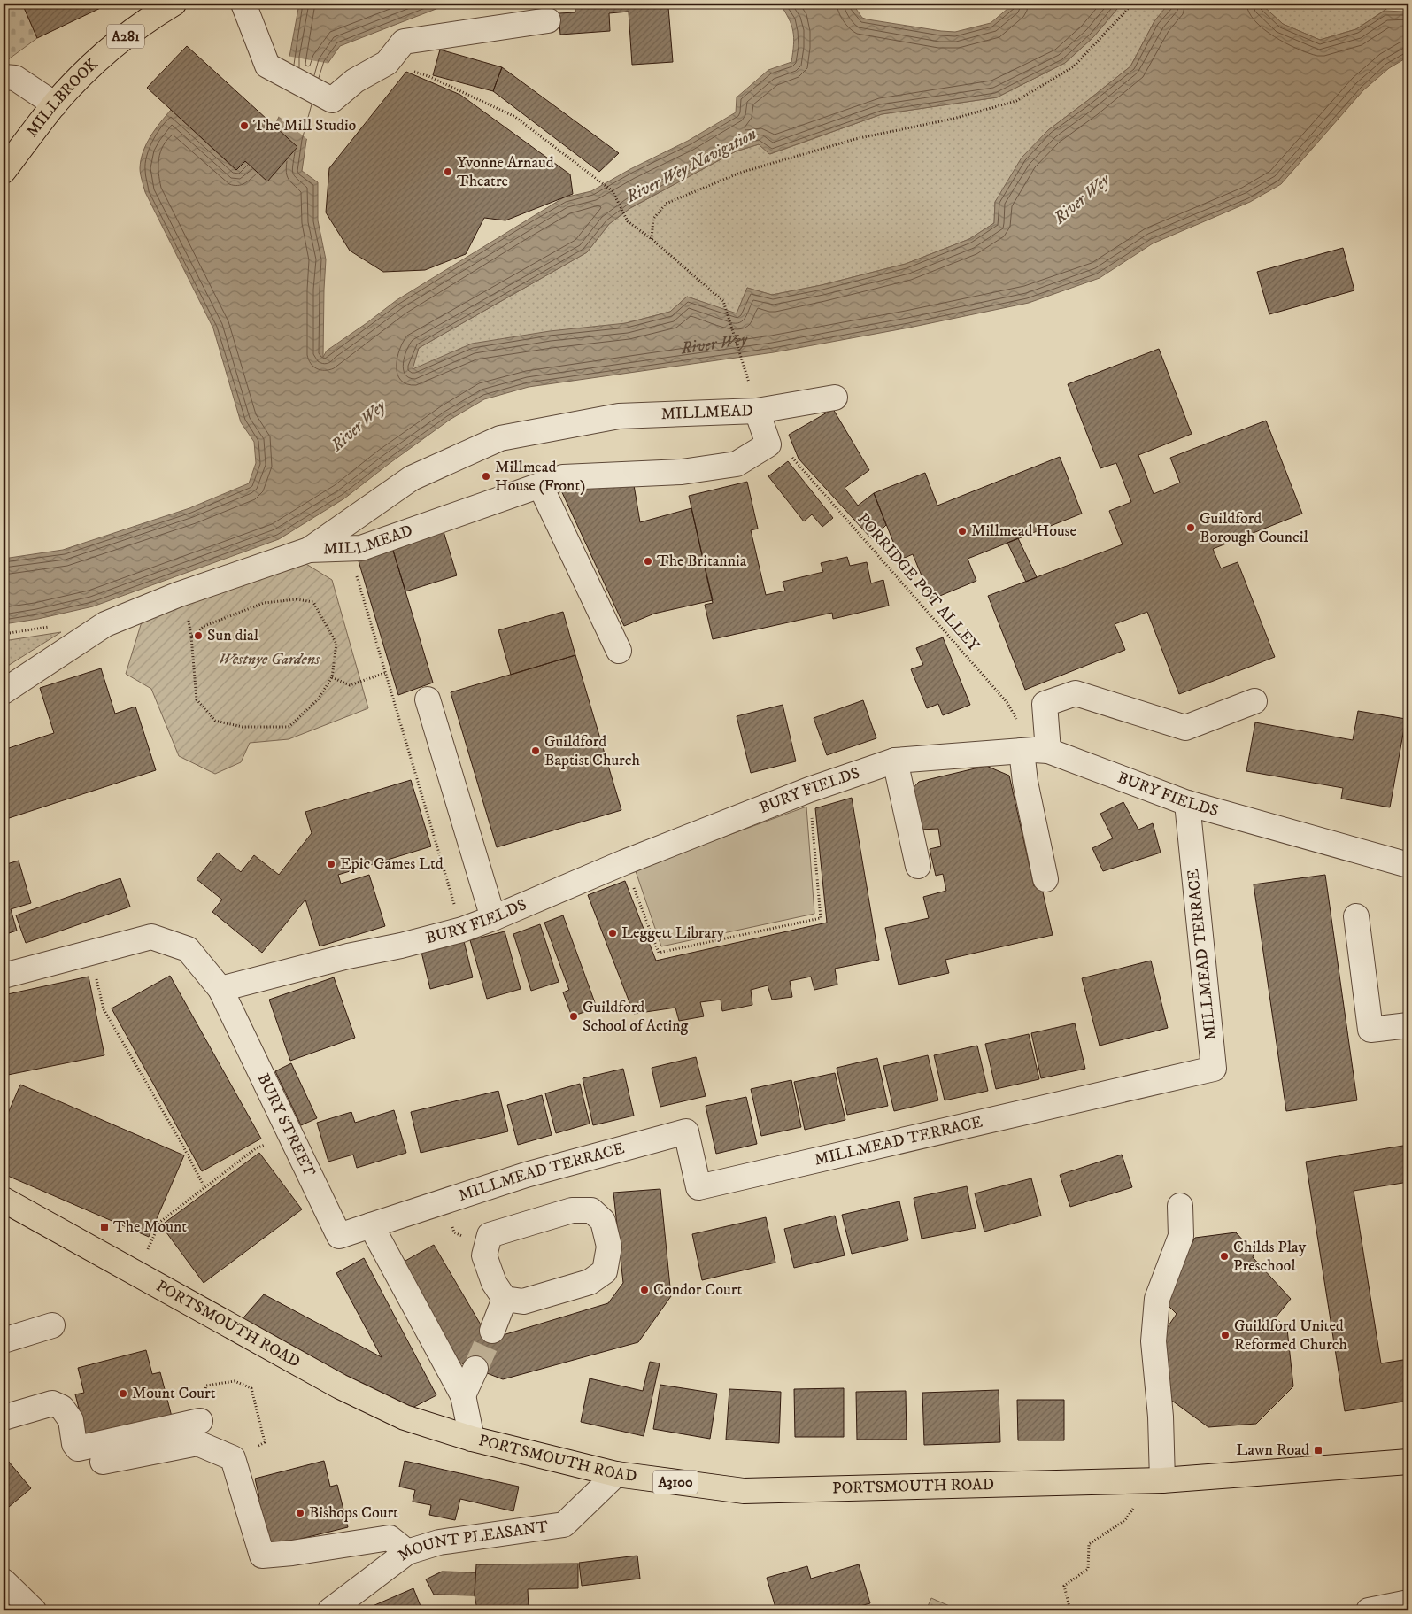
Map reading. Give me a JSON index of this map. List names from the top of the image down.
{
  "streets": {
    "main road": [
      "A281",
      "MILLBROOK",
      "PORTSMOUTH ROAD",
      "A3100"
    ],
    "street": [
      "MILLMEAD",
      "BURY FIELDS",
      "MILLMEAD TERRACE",
      "BURY STREET",
      "MOUNT PLEASANT"
    ],
    "path": ["PORRIDGE POT ALLEY"]
  },
  "crossings": [
    ["MILLMEAD", "PORRIDGE POT ALLEY"],
    ["PORRIDGE POT ALLEY", "BURY FIELDS"],
    ["BURY FIELDS", "MILLMEAD TERRACE"],
    ["BURY FIELDS", "BURY STREET"],
    ["MILLMEAD TERRACE", "BURY STREET"],
    ["PORTSMOUTH ROAD", "MOUNT PLEASANT"]
  ],
  "water": ["River Wey Navigation", "River Wey"],
  "parks": ["Westnye Gardens"],
  "places": {
    "other": [
      "The Mill Studio",
      "Yvonne Arnaud Theatre",
      "Millmead House (Front)",
      "Guildford Borough Council",
      "Millmead House",
      "The Britannia",
      "Sun dial",
      "Guildford Baptist Church",
      "Epic Games Ltd",
      "Leggett Library",
      "Guildford School of Acting",
      "Childs Play Preschool",
      "Condor Court",
      "Guildford United Reformed Church",
      "Mount Court",
      "Bishops Court"
    ],
    "transit": ["The Mount", "Lawn Road"]
  }
}
